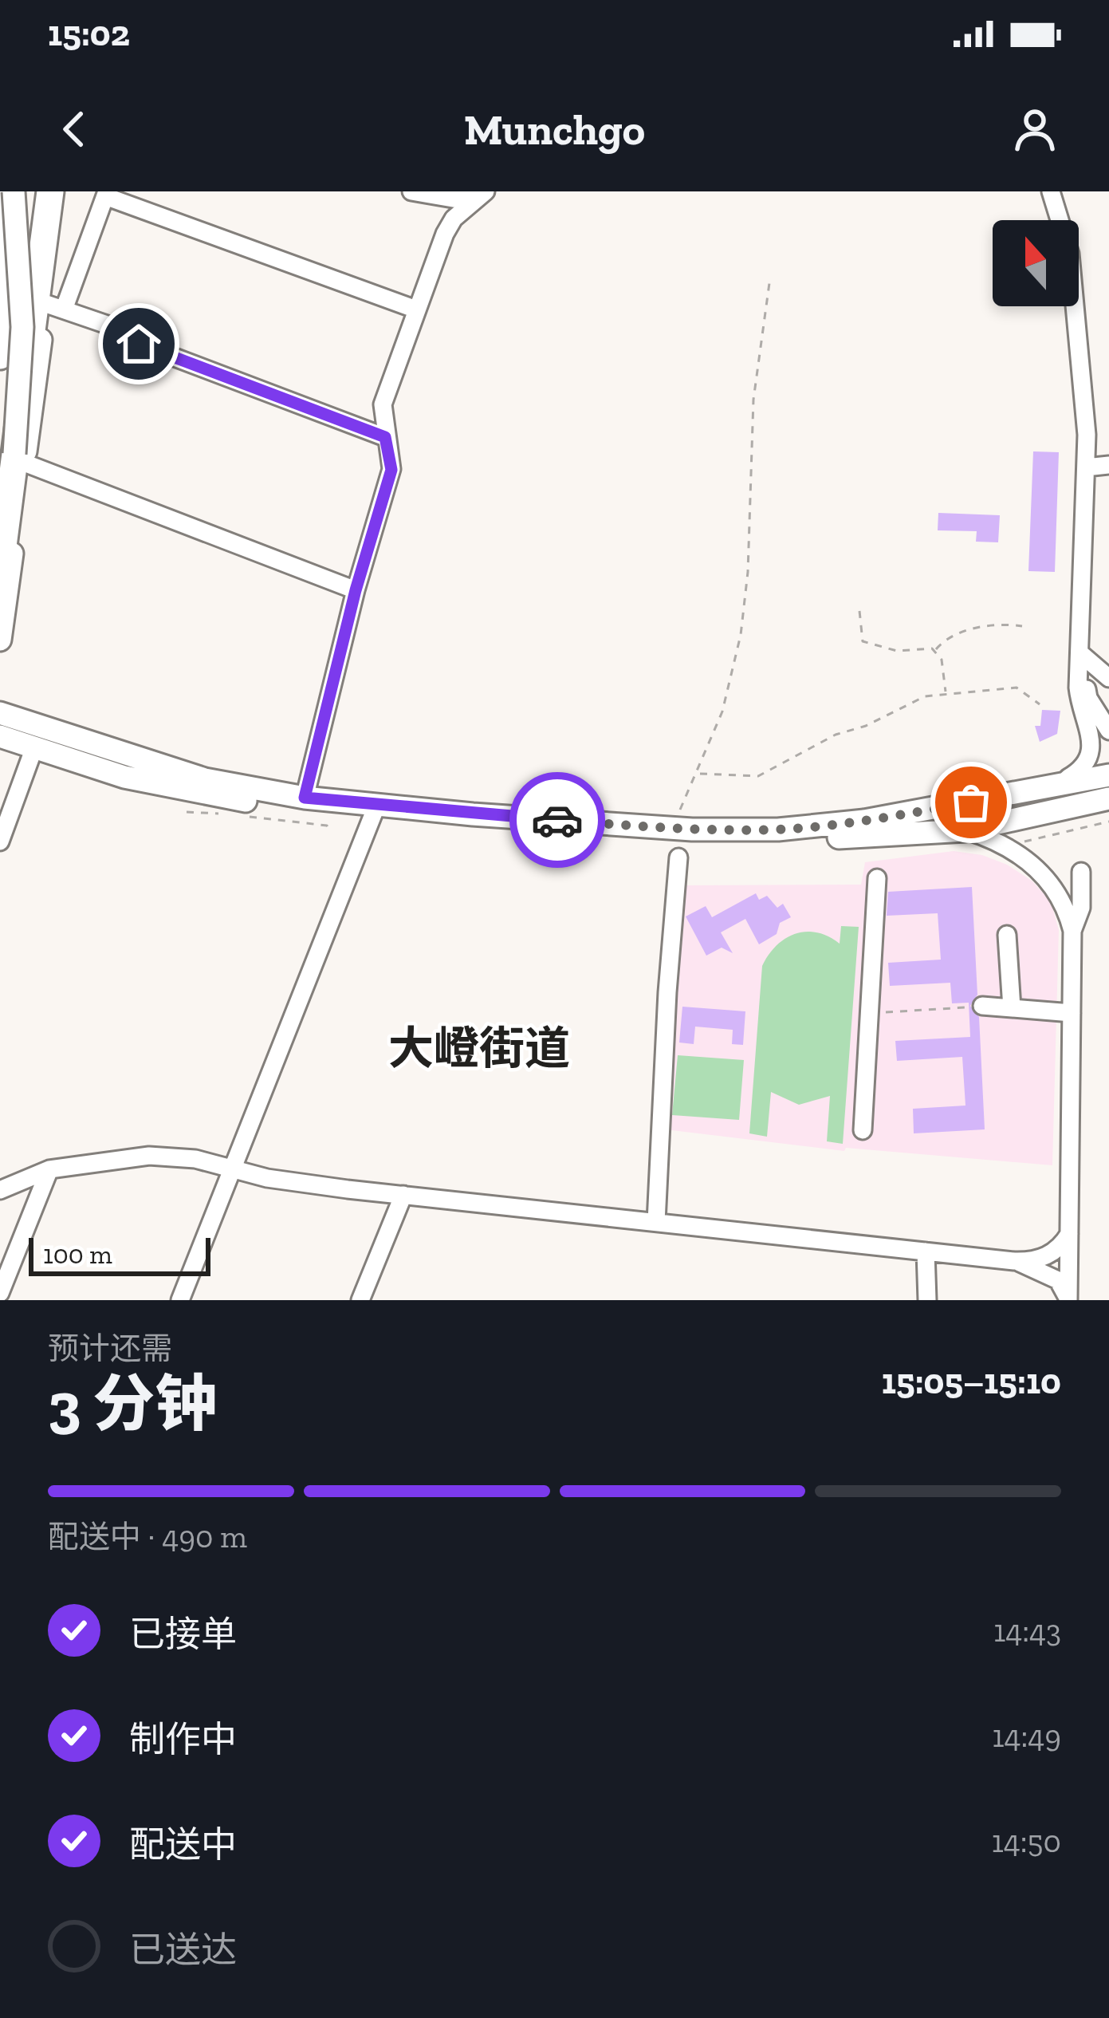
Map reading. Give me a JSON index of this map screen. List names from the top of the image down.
{
  "districts": ["大嶝街道"],
  "scale_bar": "100 m",
  "north": "top",
  "page": {
    "status": "15:02",
    "header": "Munchgo",
    "scale": "100 m",
    "heading": ["3 分钟", "预计还需", "15:05–15:10"],
    "bar": "配送中 · 490 m",
    "list": [
      ["已接单", "14:43"],
      ["制作中", "14:49"],
      ["配送中", "14:50"],
      "已送达"
    ]
  }
}
